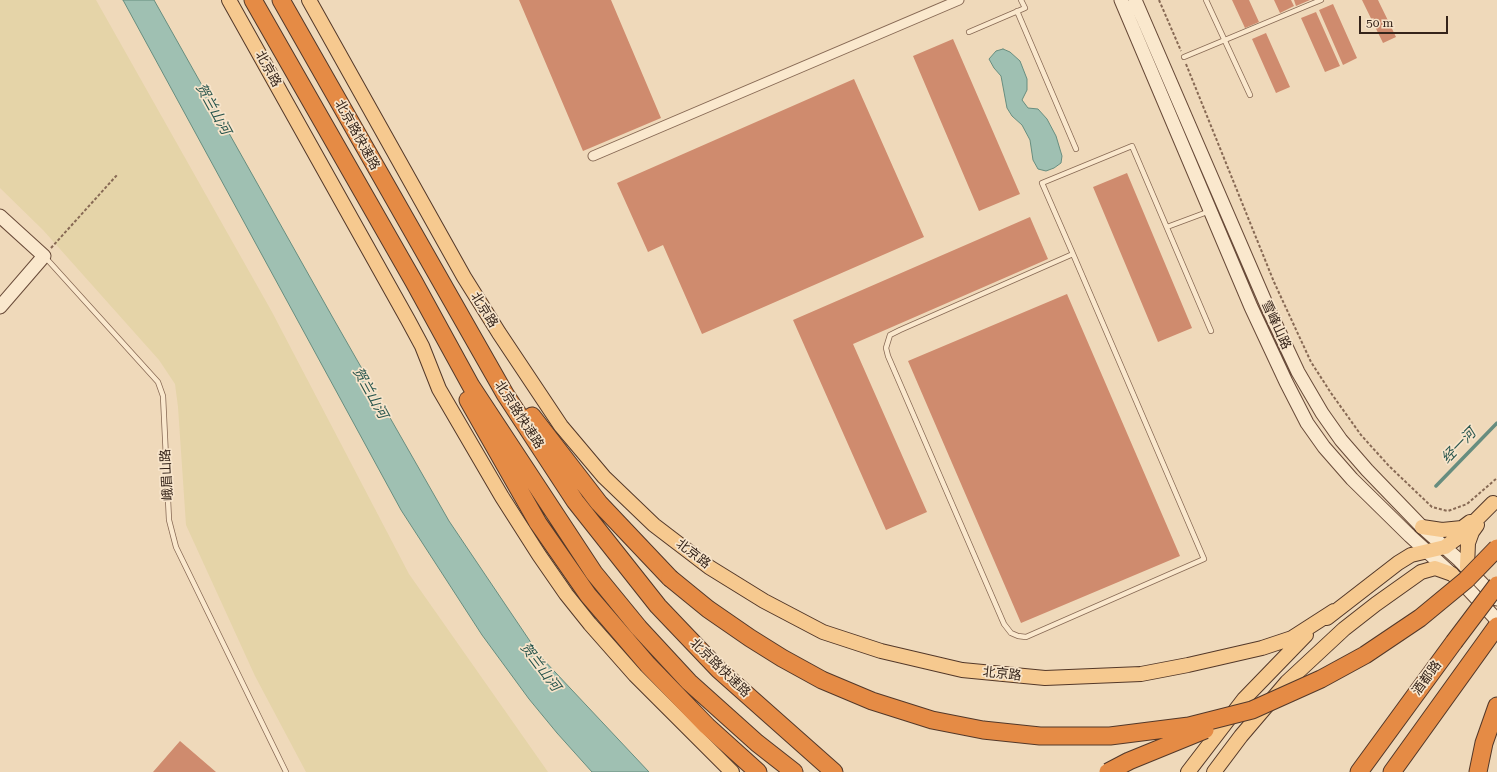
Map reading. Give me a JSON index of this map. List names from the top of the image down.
{
  "streets": {
    "highway": ["北京路快速路", "酒都路"],
    "main road": ["北京路", "雪峰山路", "峨眉山路"]
  },
  "water": ["贺兰山河", "经一河"],
  "scale_bar": "50 m"
}
